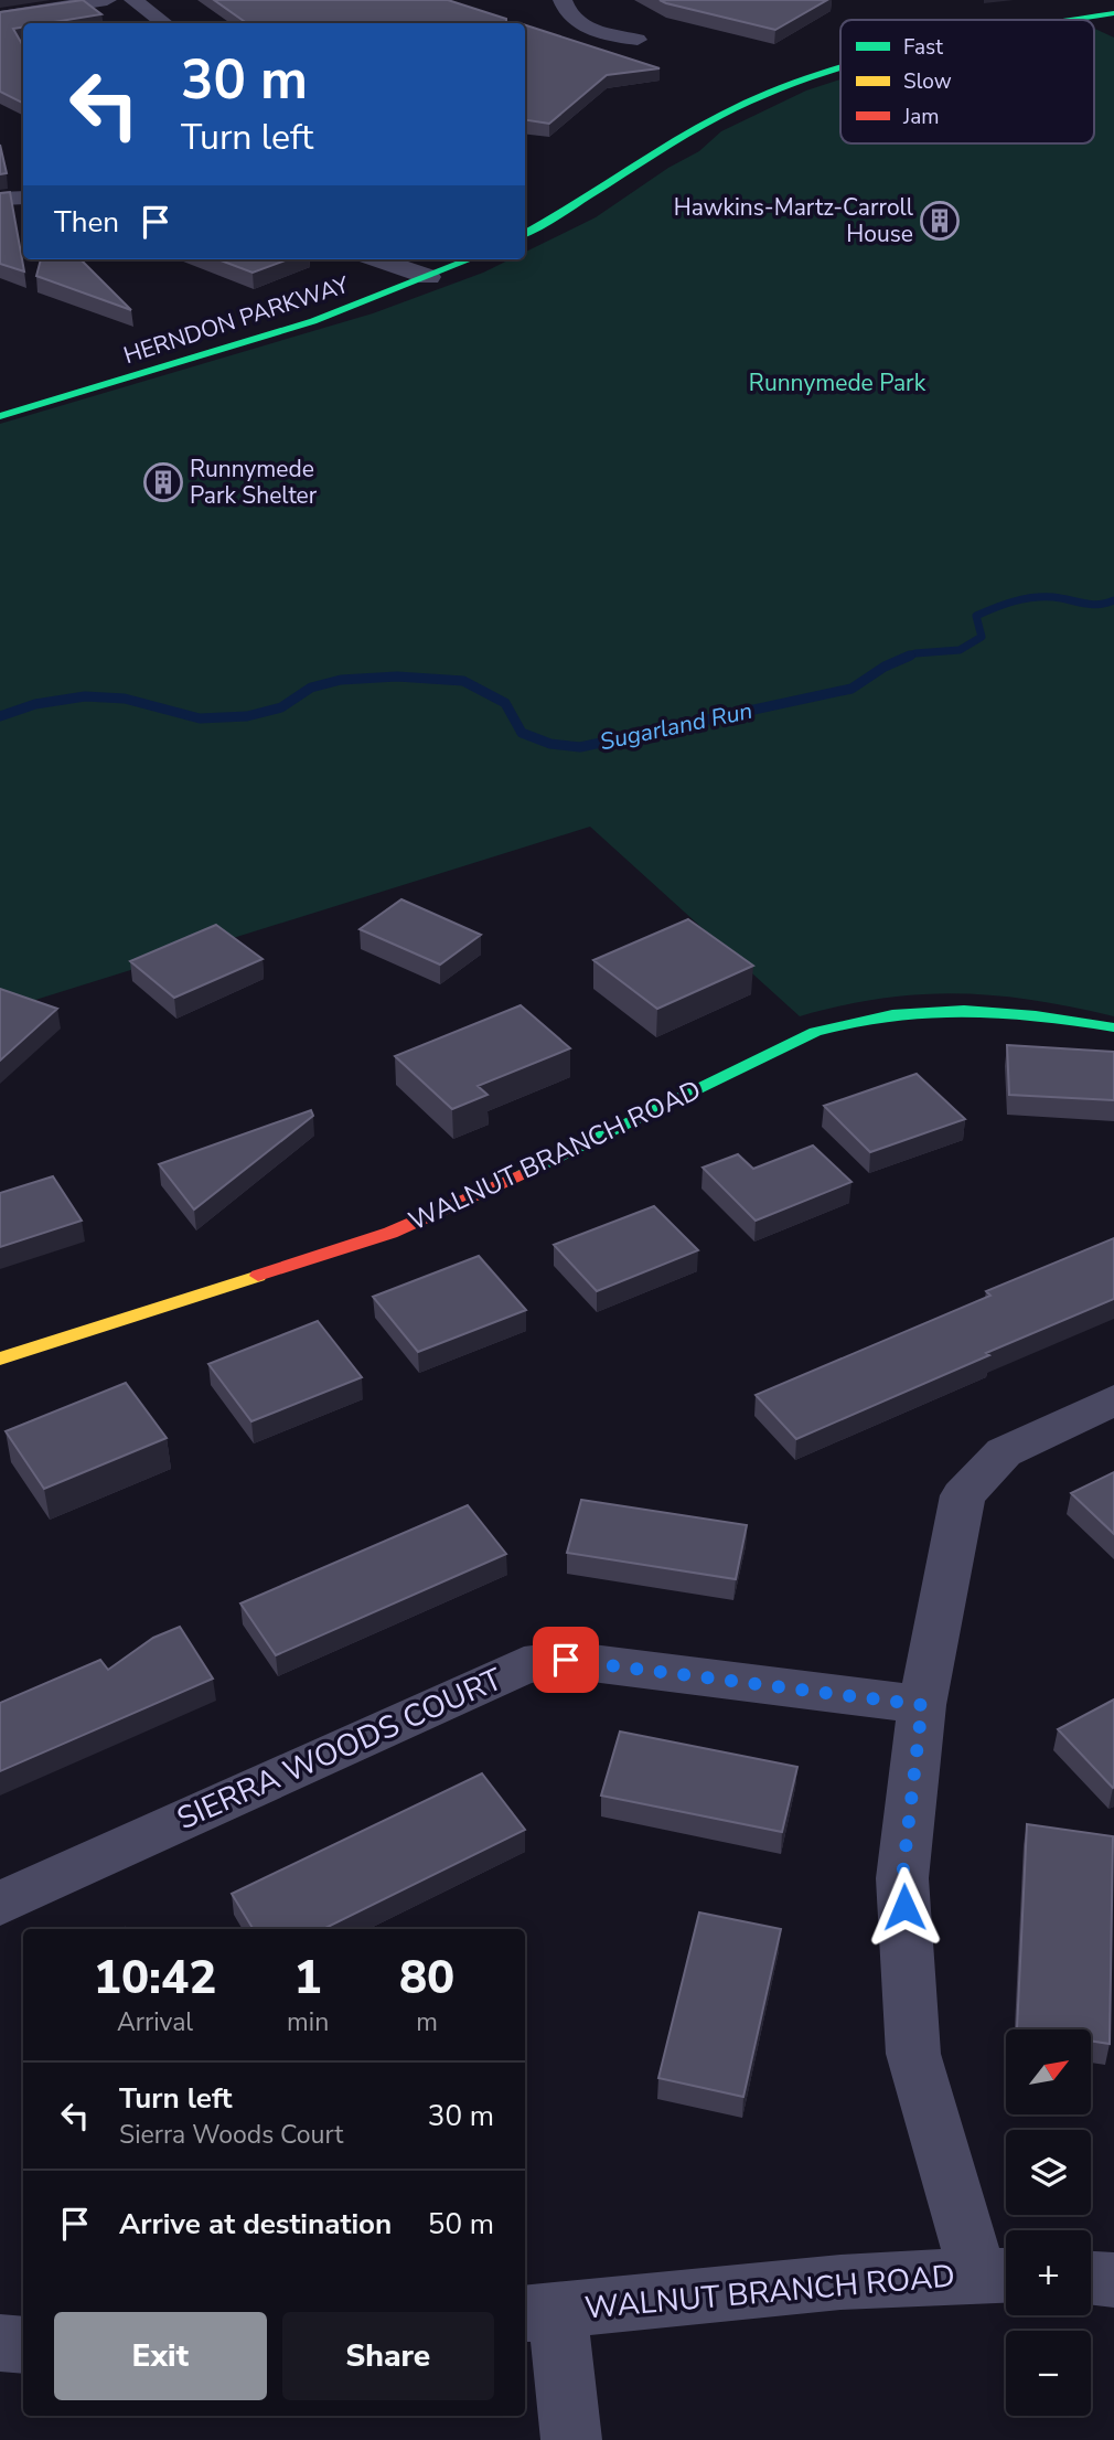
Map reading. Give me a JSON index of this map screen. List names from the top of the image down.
{
  "streets": {
    "main road": ["HERNDON PARKWAY", "WALNUT BRANCH ROAD"],
    "street": ["SIERRA WOODS COURT"]
  },
  "water": ["Sugarland Run"],
  "parks": ["Runnymede Park"],
  "places": {
    "building": ["Hawkins-Martz-Carroll House", "Runnymede Park Shelter"]
  },
  "legend": ["Fast", "Slow", "Jam"],
  "north": "top right",
  "page": {
    "turn": ["30 m", "Turn left"],
    "then": "Then",
    "eta": [
      "10:42",
      "Arrival",
      "1",
      "min",
      "80",
      "m"
    ],
    "map_buttons": ["+", "−"],
    "list": [
      {
        "name": "Turn left",
        "note": "Sierra Woods Court",
        "value": "30 m"
      },
      {
        "name": "Arrive at destination",
        "value": "50 m"
      }
    ],
    "buttons": ["Exit", "Share"]
  }
}
